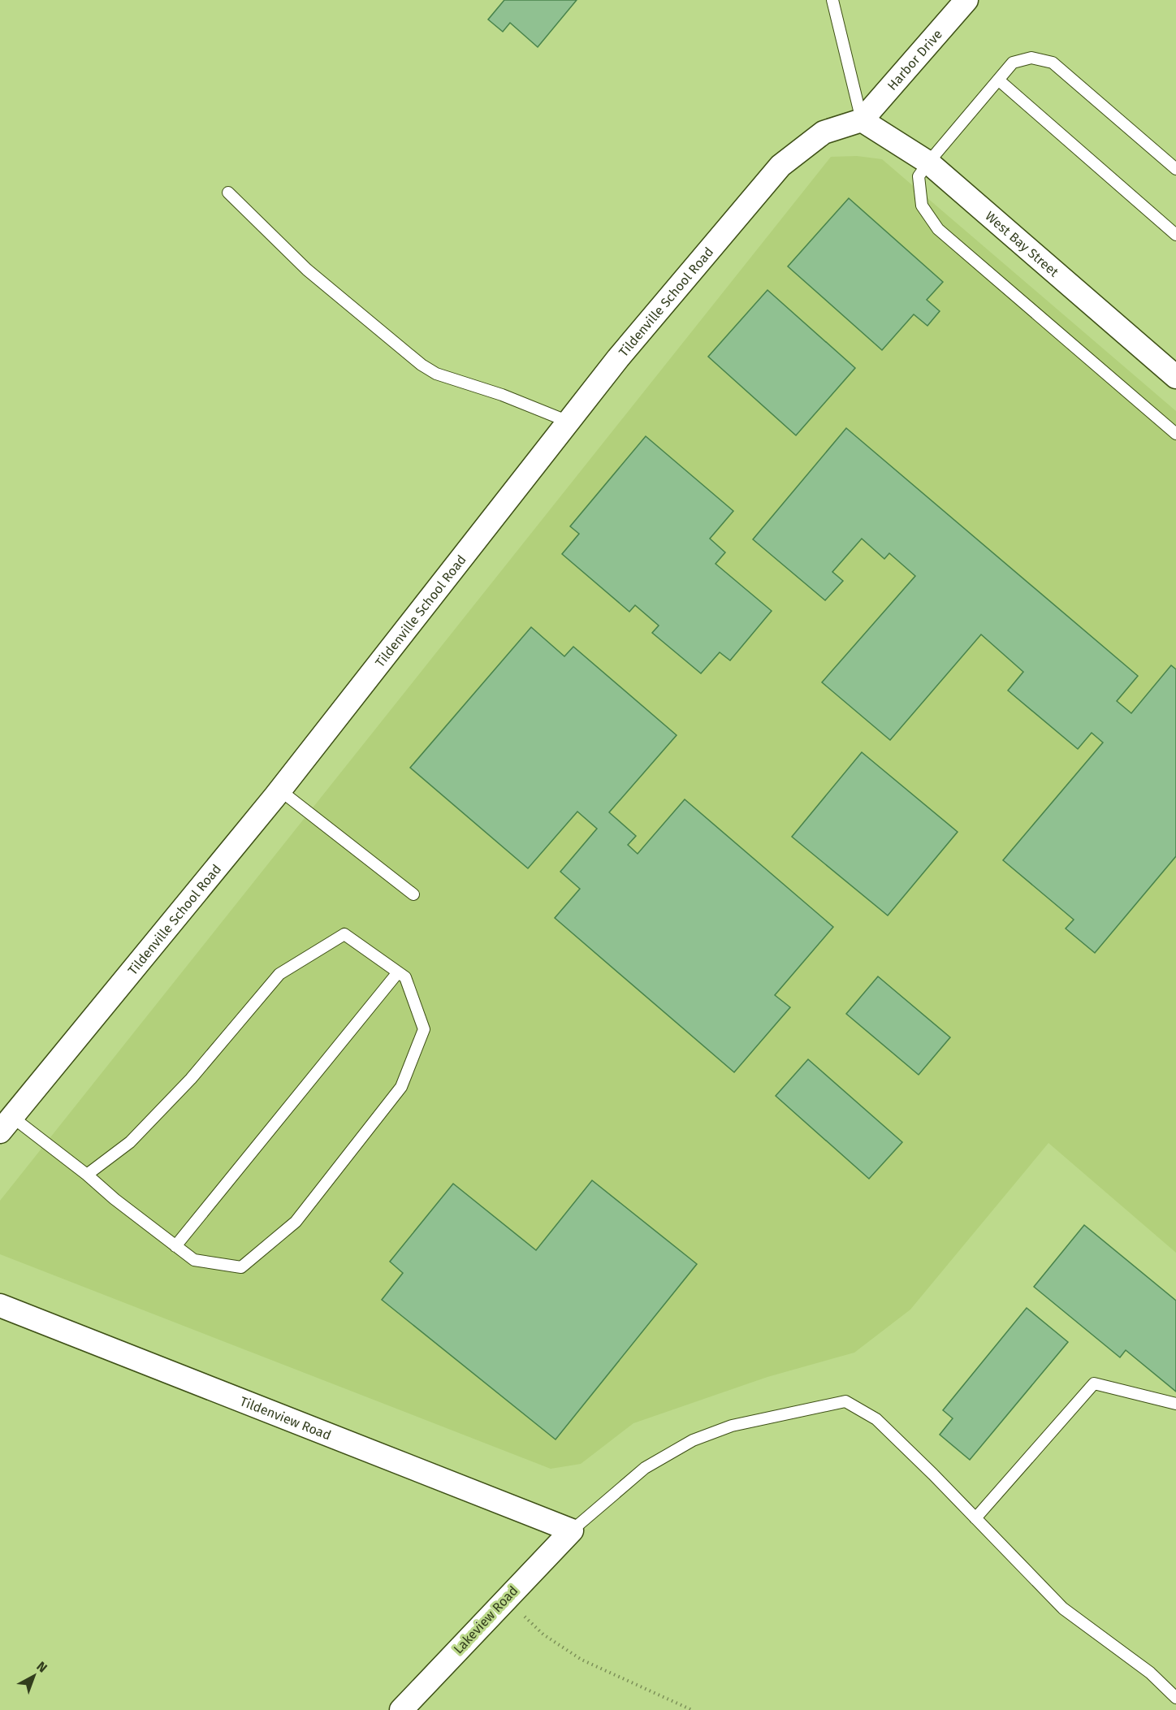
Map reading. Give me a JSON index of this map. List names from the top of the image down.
{
  "streets": {
    "street": [
      "Harbor Drive",
      "West Bay Street",
      "Tildenville School Road",
      "Tildenview Road",
      "Lakeview Road"
    ]
  },
  "crossings": [
    ["Harbor Drive", "West Bay Street"],
    ["Harbor Drive", "Tildenville School Road"],
    ["West Bay Street", "Tildenville School Road"],
    ["Tildenview Road", "Lakeview Road"]
  ],
  "north": "top right"
}
